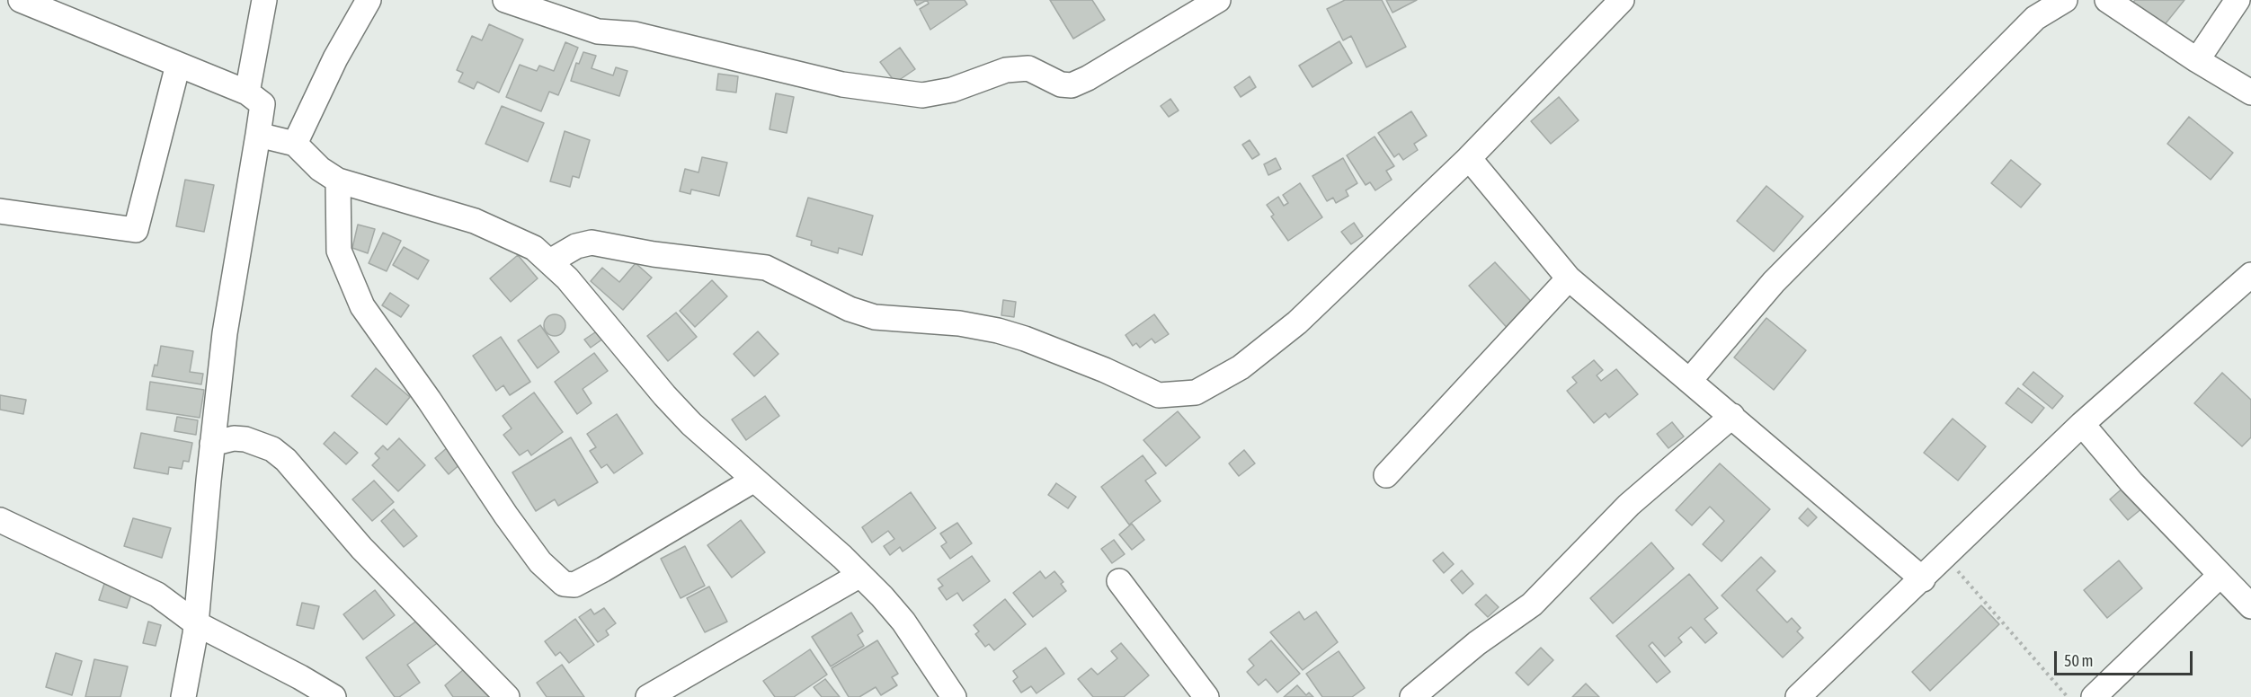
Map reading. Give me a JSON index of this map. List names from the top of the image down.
{
  "scale_bar": "50 m"
}
